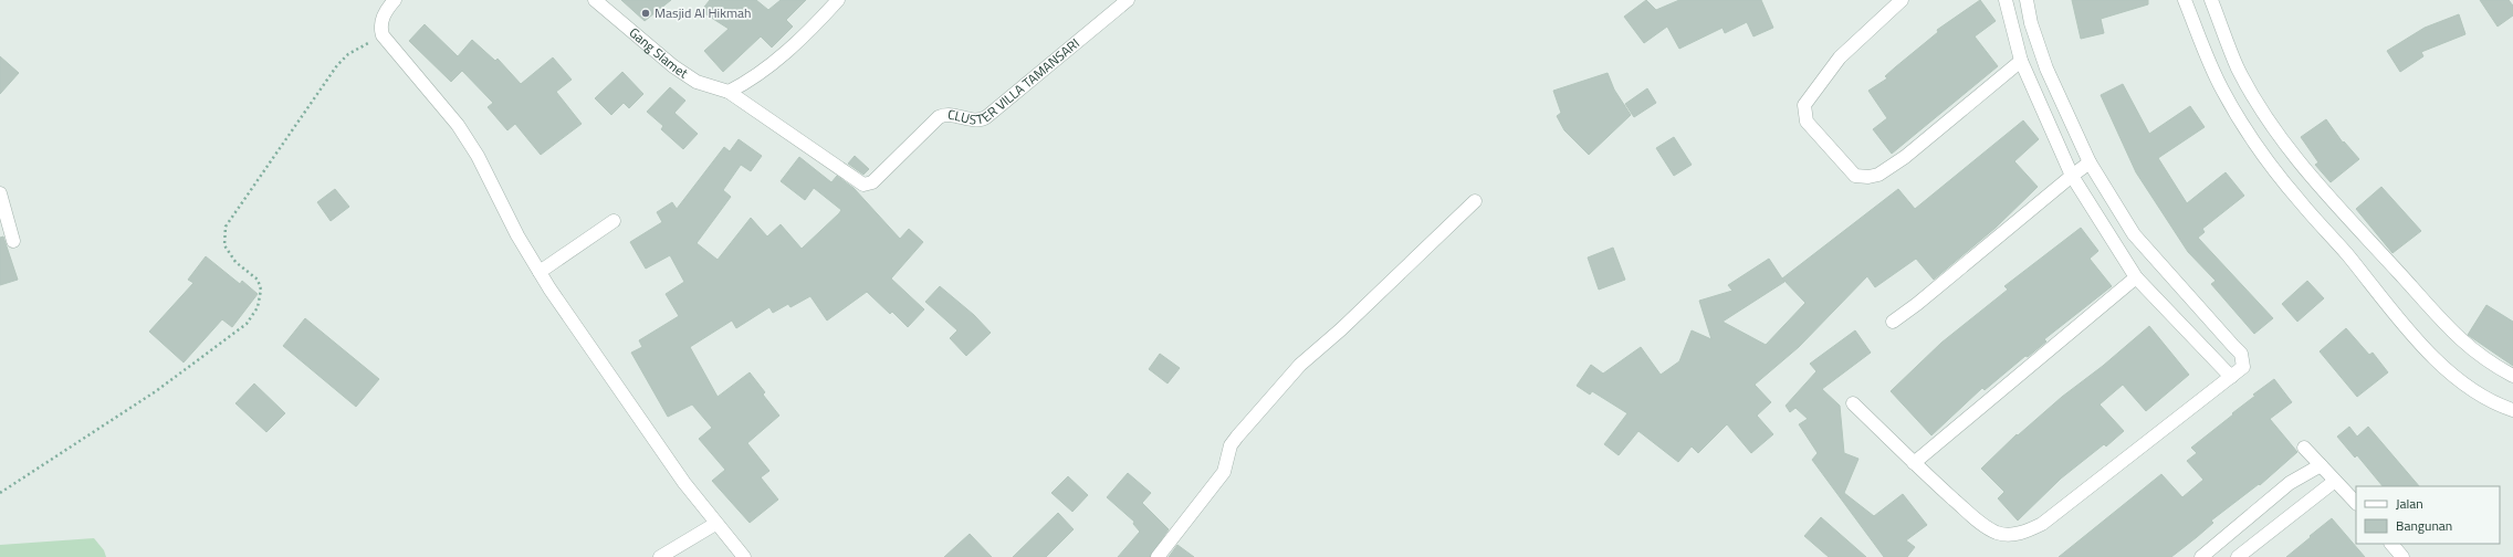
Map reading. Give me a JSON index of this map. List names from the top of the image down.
{
  "streets": {
    "street": ["Gang Slamet", "CLUSTER VILLA TAMANSARI"]
  },
  "crossings": [
    ["Gang Slamet", "CLUSTER VILLA TAMANSARI"]
  ],
  "places": ["Masjid Al Hikmah"],
  "legend": ["Jalan", "Bangunan"]
}
